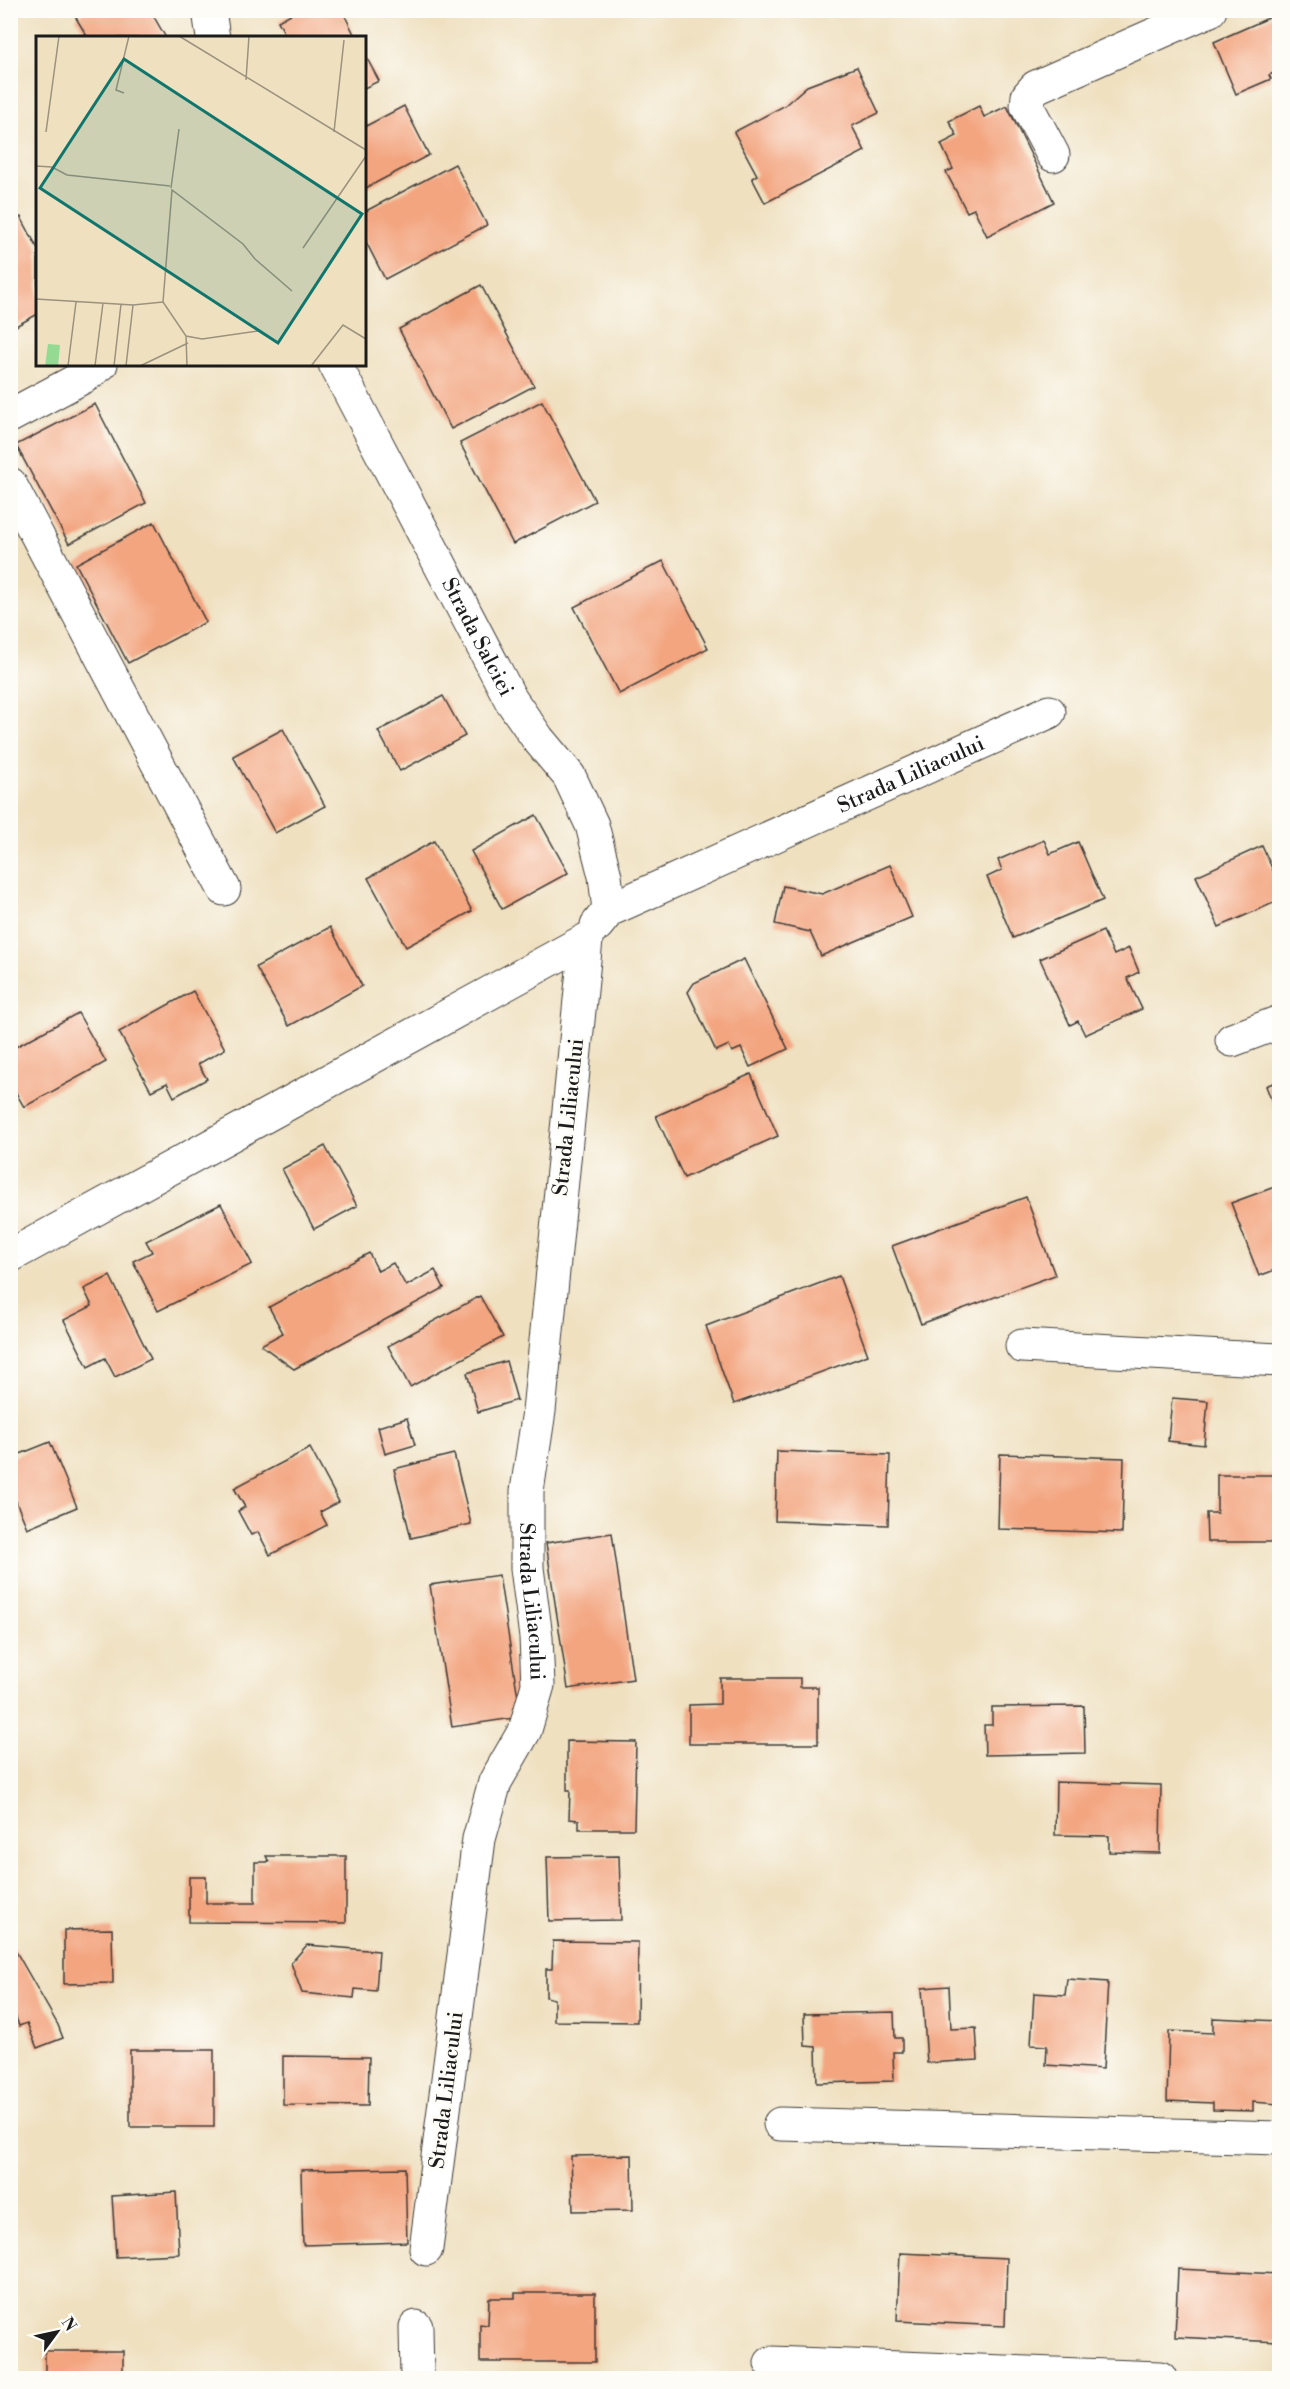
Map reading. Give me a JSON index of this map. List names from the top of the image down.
{
  "streets": {
    "street": ["Strada Salciei", "Strada Liliacului"]
  },
  "crossings": [
    ["Strada Salciei", "Strada Liliacului"]
  ],
  "north": "top right"
}
